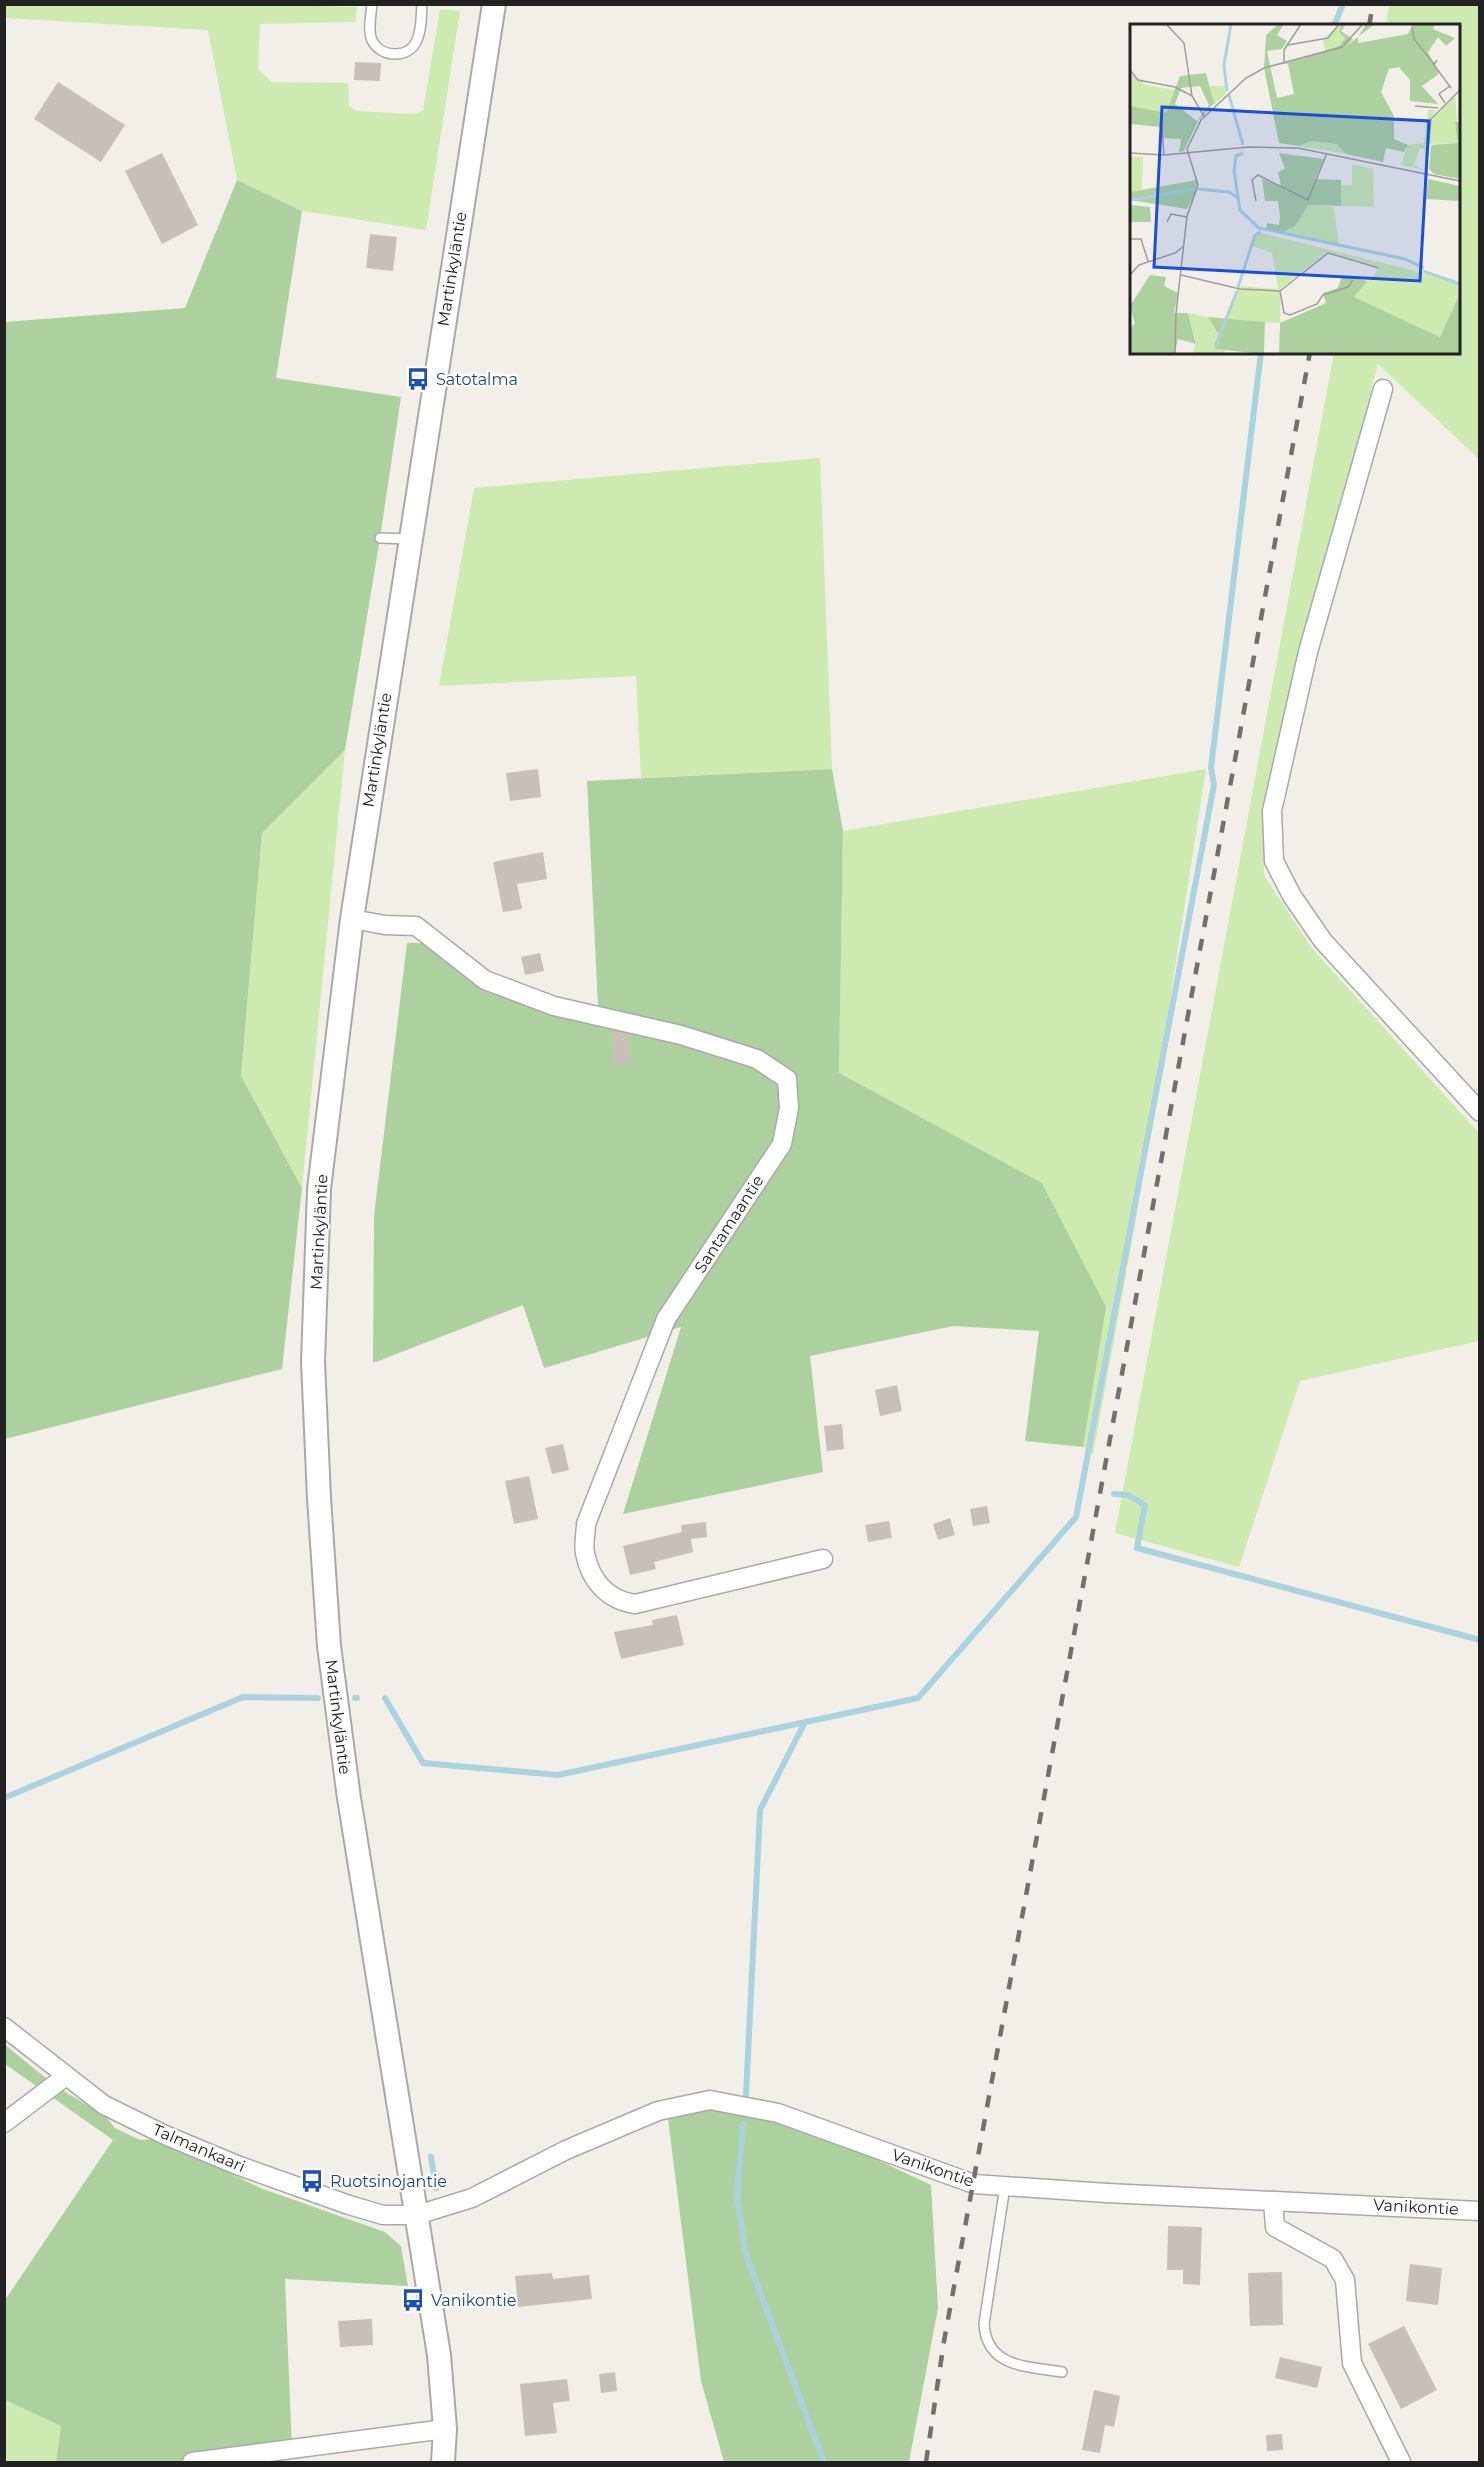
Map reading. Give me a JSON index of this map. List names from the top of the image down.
{
  "streets": {
    "street": [
      "Martinkyläntie",
      "Santamaantie",
      "Talmankaari",
      "Vanikontie"
    ]
  },
  "crossings": [
    ["Martinkyläntie", "Santamaantie"],
    ["Martinkyläntie", "Talmankaari"],
    ["Martinkyläntie", "Vanikontie"],
    ["Talmankaari", "Vanikontie"]
  ],
  "places": {
    "bus stop": ["Satotalma", "Ruotsinojantie", "Vanikontie"]
  }
}
